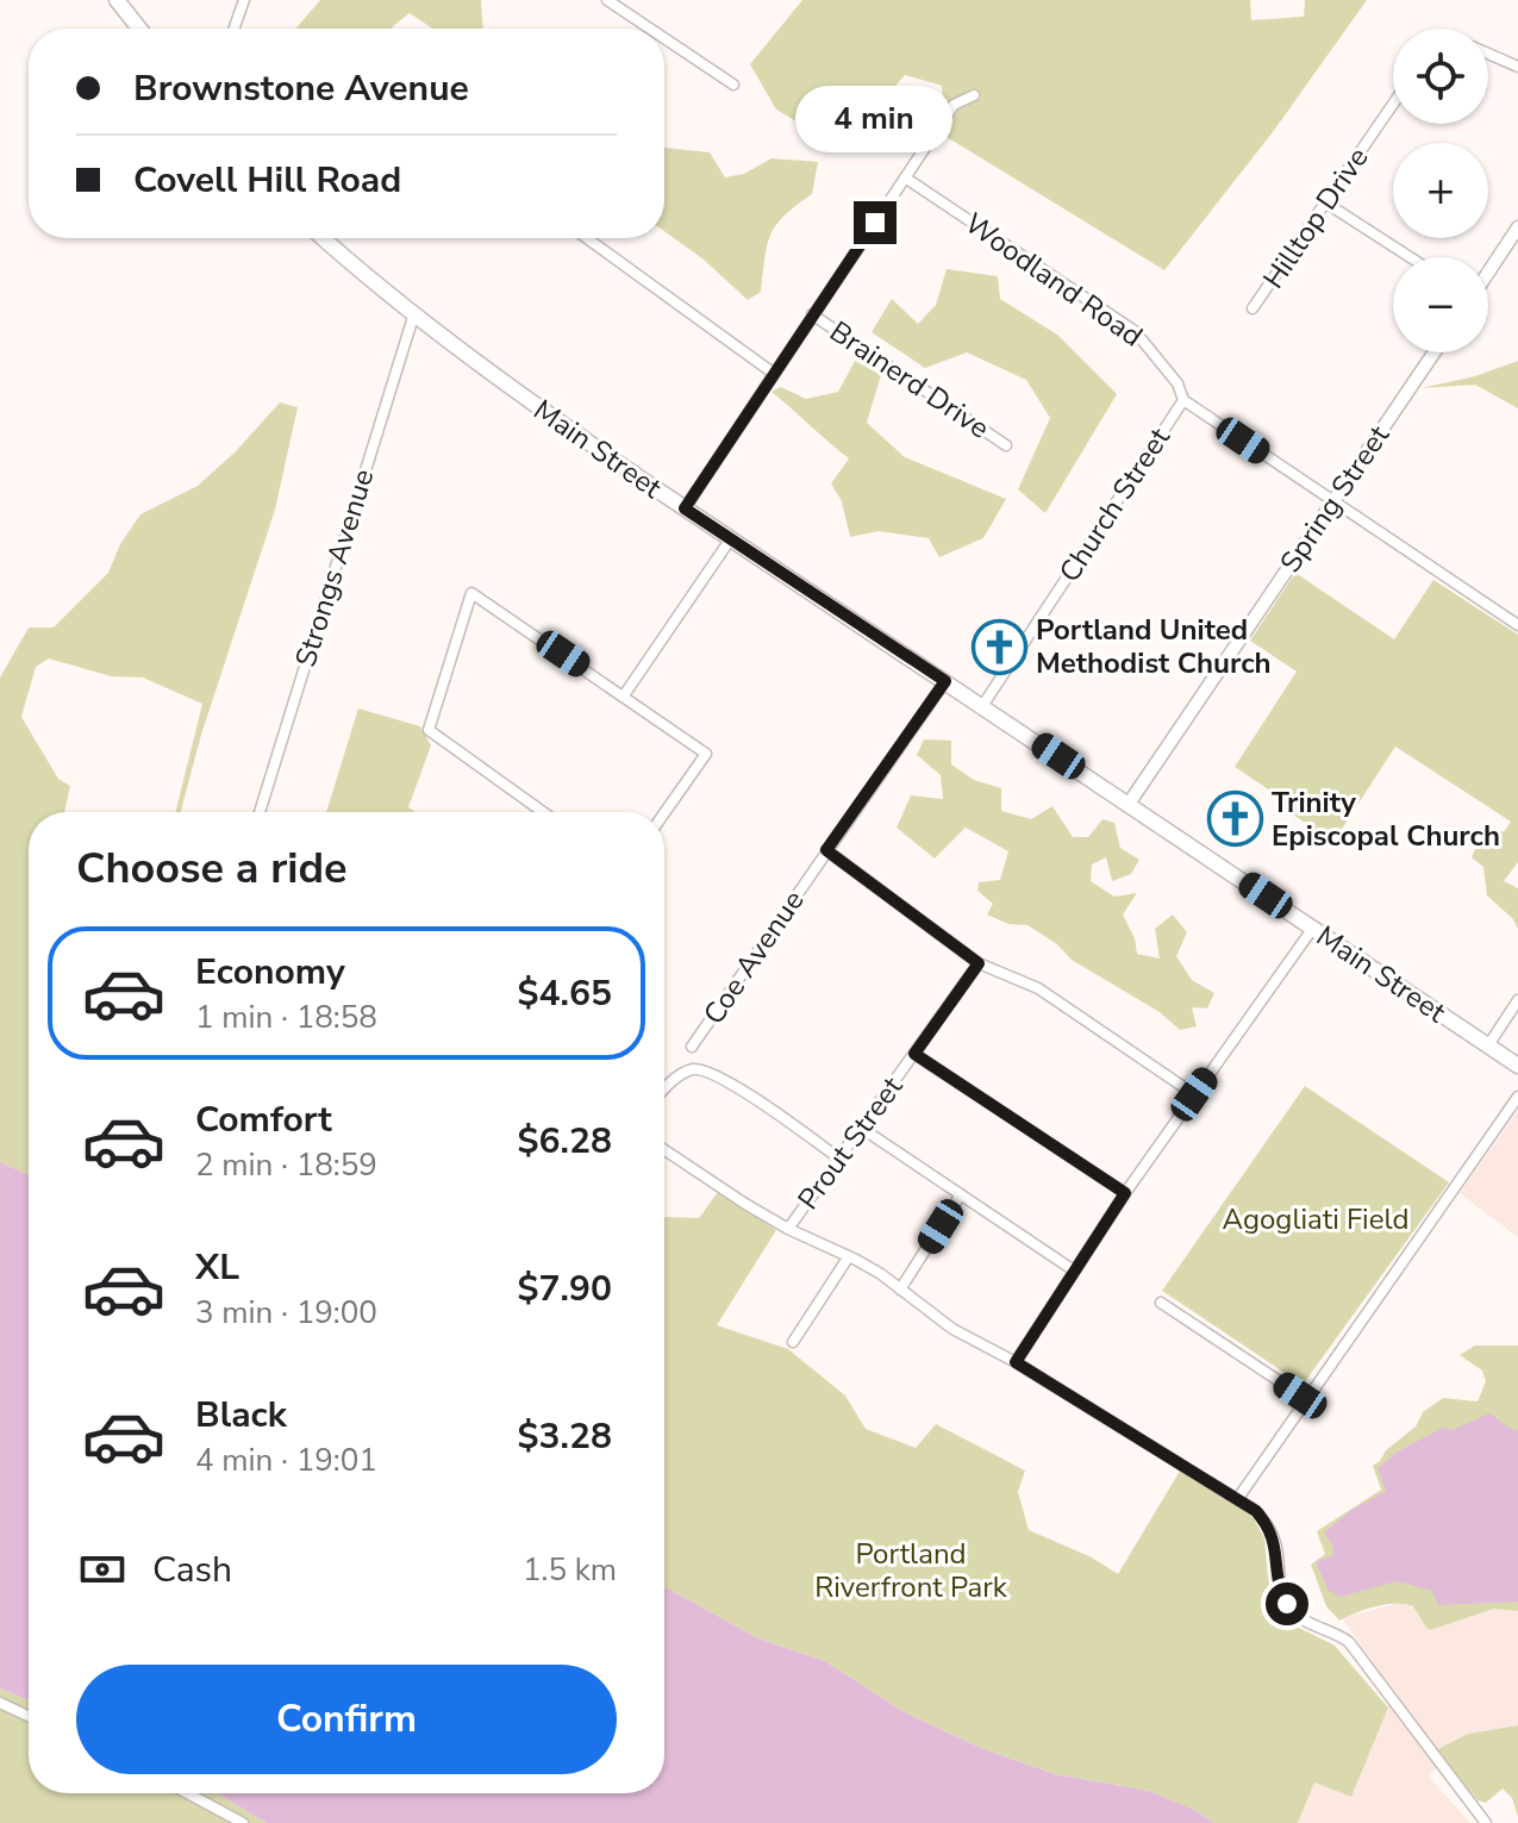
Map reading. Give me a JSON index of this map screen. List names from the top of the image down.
{
  "streets": {
    "main road": ["Main Street"],
    "street": [
      "Hilltop Drive",
      "Woodland Road",
      "Brainerd Drive",
      "Spring Street",
      "Church Street",
      "Strongs Avenue",
      "Coe Avenue",
      "Prout Street"
    ]
  },
  "crossings": [
    ["Woodland Road", "Church Street"],
    ["Main Street", "Spring Street"],
    ["Main Street", "Church Street"],
    ["Main Street", "Strongs Avenue"],
    ["Main Street", "Coe Avenue"]
  ],
  "parks": ["Agogliati Field", "Portland Riverfront Park"],
  "places": {
    "church": ["Portland United Methodist Church", "Trinity Episcopal Church"]
  },
  "page": {
    "map_buttons": ["+", "−"],
    "banner": ["Brownstone Avenue", "Covell Hill Road"],
    "bubble": "4 min",
    "heading": "Choose a ride",
    "list": [
      {
        "name": "Economy",
        "note": "1 min · 18:58",
        "value": "$4.65"
      },
      {
        "name": "Comfort",
        "note": "2 min · 18:59",
        "value": "$6.28"
      },
      {
        "name": "XL",
        "note": "3 min · 19:00",
        "value": "$7.90"
      },
      {
        "name": "Black",
        "note": "4 min · 19:01",
        "value": "$3.28"
      }
    ],
    "pay": ["Cash", "1.5 km"],
    "buttons": "Confirm"
  }
}
